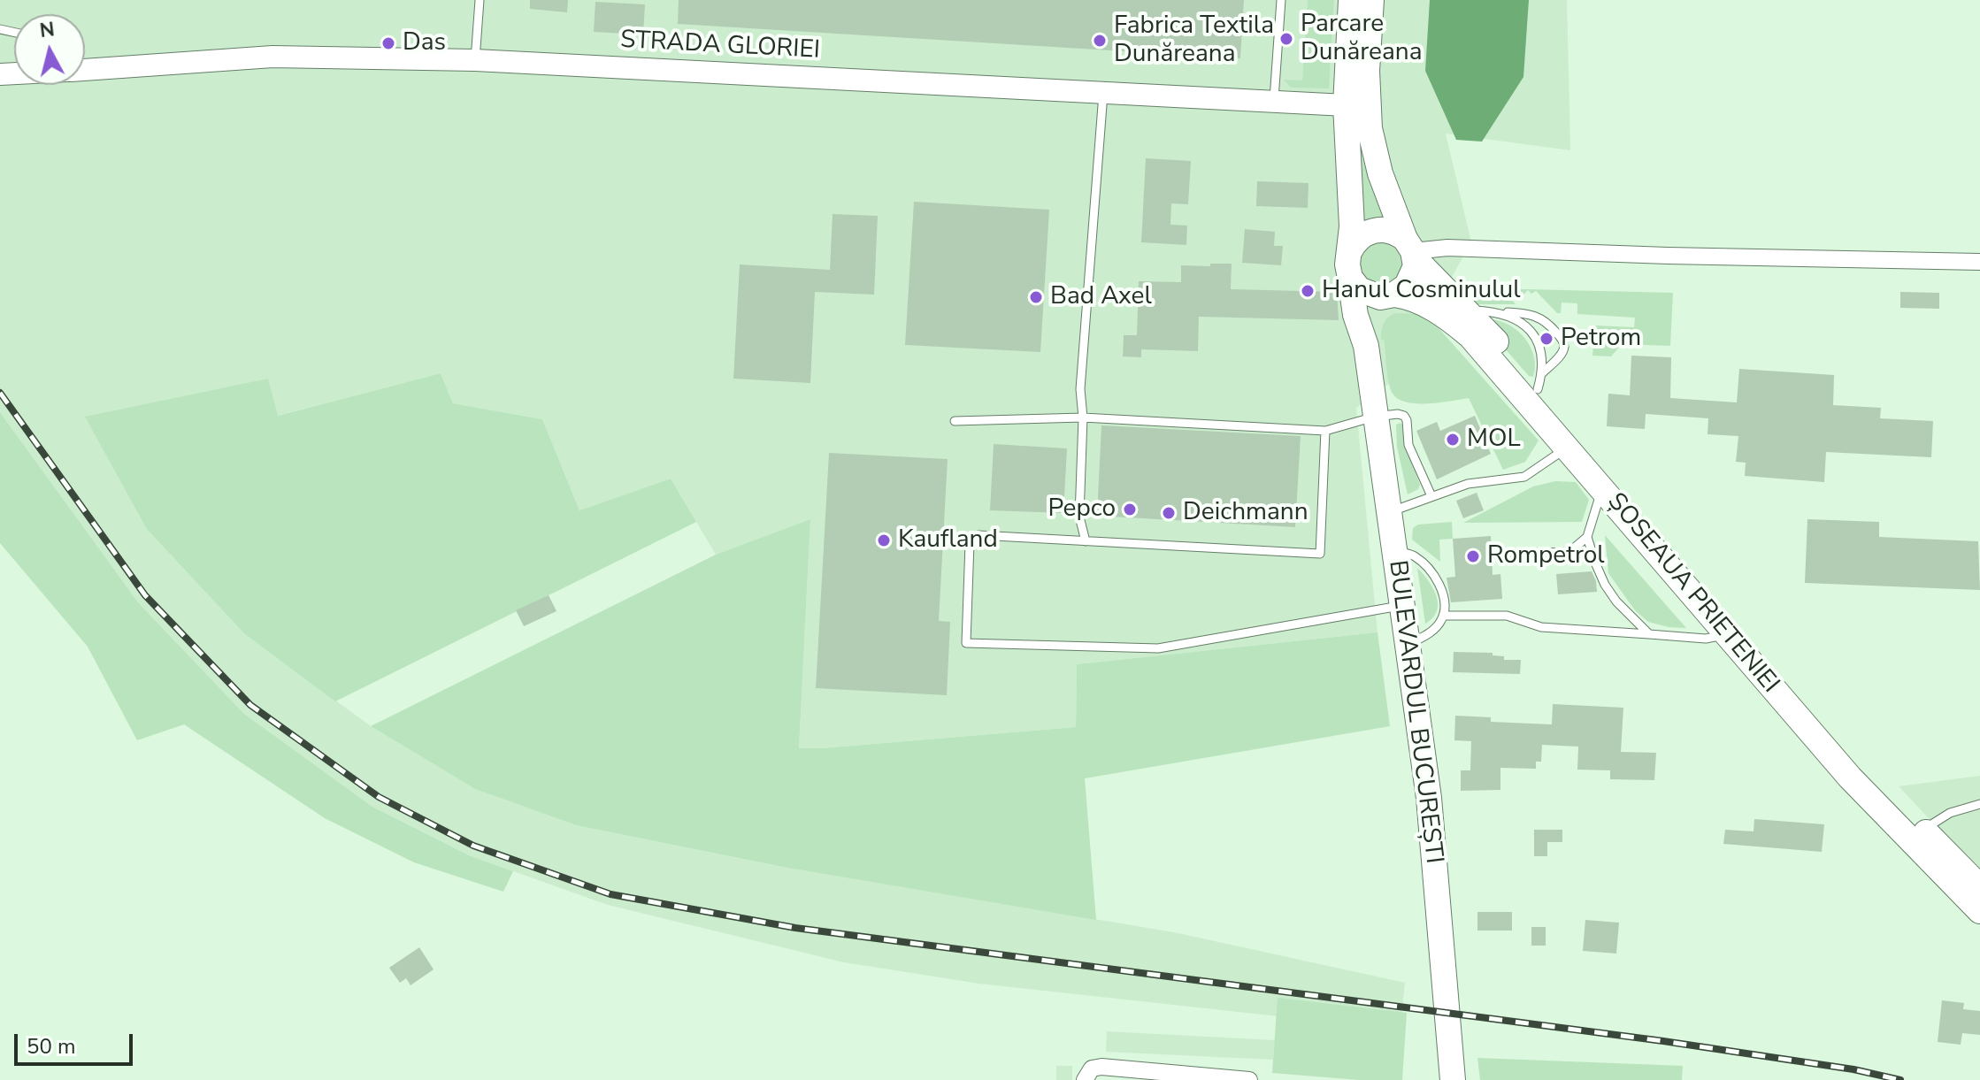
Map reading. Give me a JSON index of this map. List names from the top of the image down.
{
  "streets": {
    "main road": ["STRADA GLORIEI", "ȘOSEAUA PRIETENIEI", "BULEVARDUL BUCUREȘTI"]
  },
  "crossings": [
    ["ȘOSEAUA PRIETENIEI", "BULEVARDUL BUCUREȘTI"]
  ],
  "places": [
    "Parcare Dunăreana",
    "Fabrica Textila Dunăreana",
    "Das",
    "Hanul Cosminulul",
    "Bad Axel",
    "Petrom",
    "MOL",
    "Pepco",
    "Deichmann",
    "Kaufland",
    "Rompetrol"
  ],
  "scale_bar": "50 m",
  "north": "top"
}
